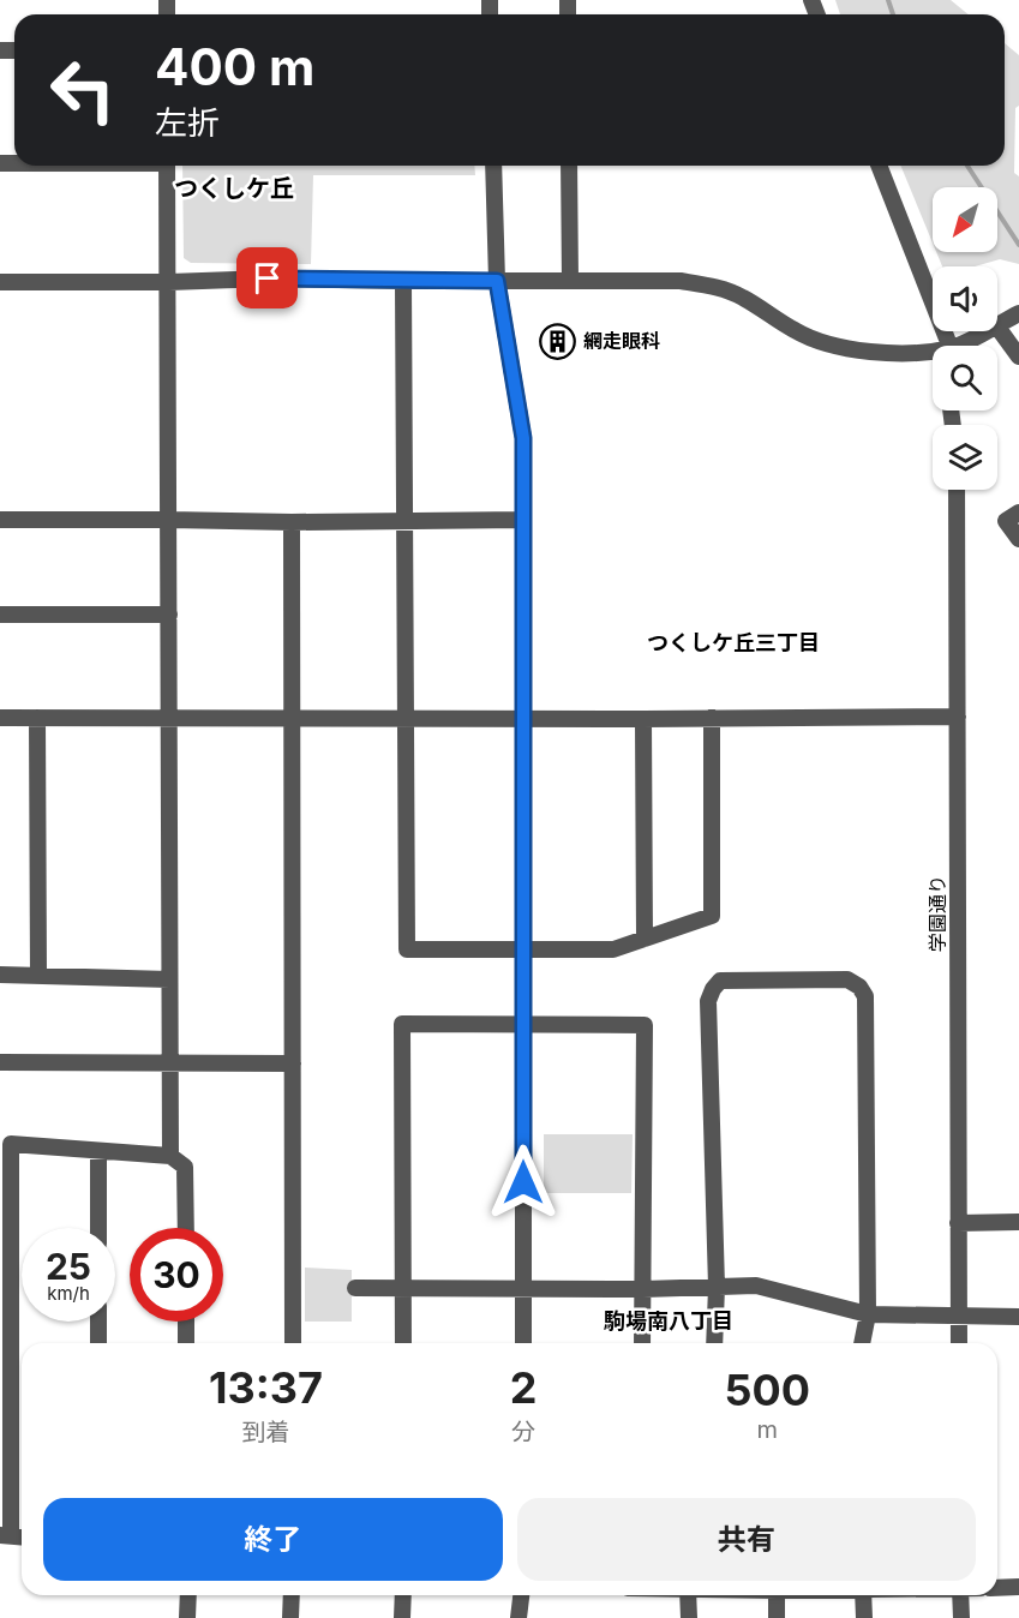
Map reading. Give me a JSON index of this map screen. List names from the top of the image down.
{
  "streets": {
    "street": ["学園通り"]
  },
  "districts": ["つくしケ丘", "つくしケ丘三丁目", "駒場南八丁目"],
  "places": {
    "building": ["網走眼科"]
  },
  "north": "bottom left",
  "page": {
    "turn": ["400 m", "左折"],
    "speed": "25 km/h",
    "limit": "30",
    "eta": [
      "13:37",
      "到着",
      "2",
      "分",
      "500",
      "m"
    ],
    "buttons": ["終了", "共有"]
  }
}
